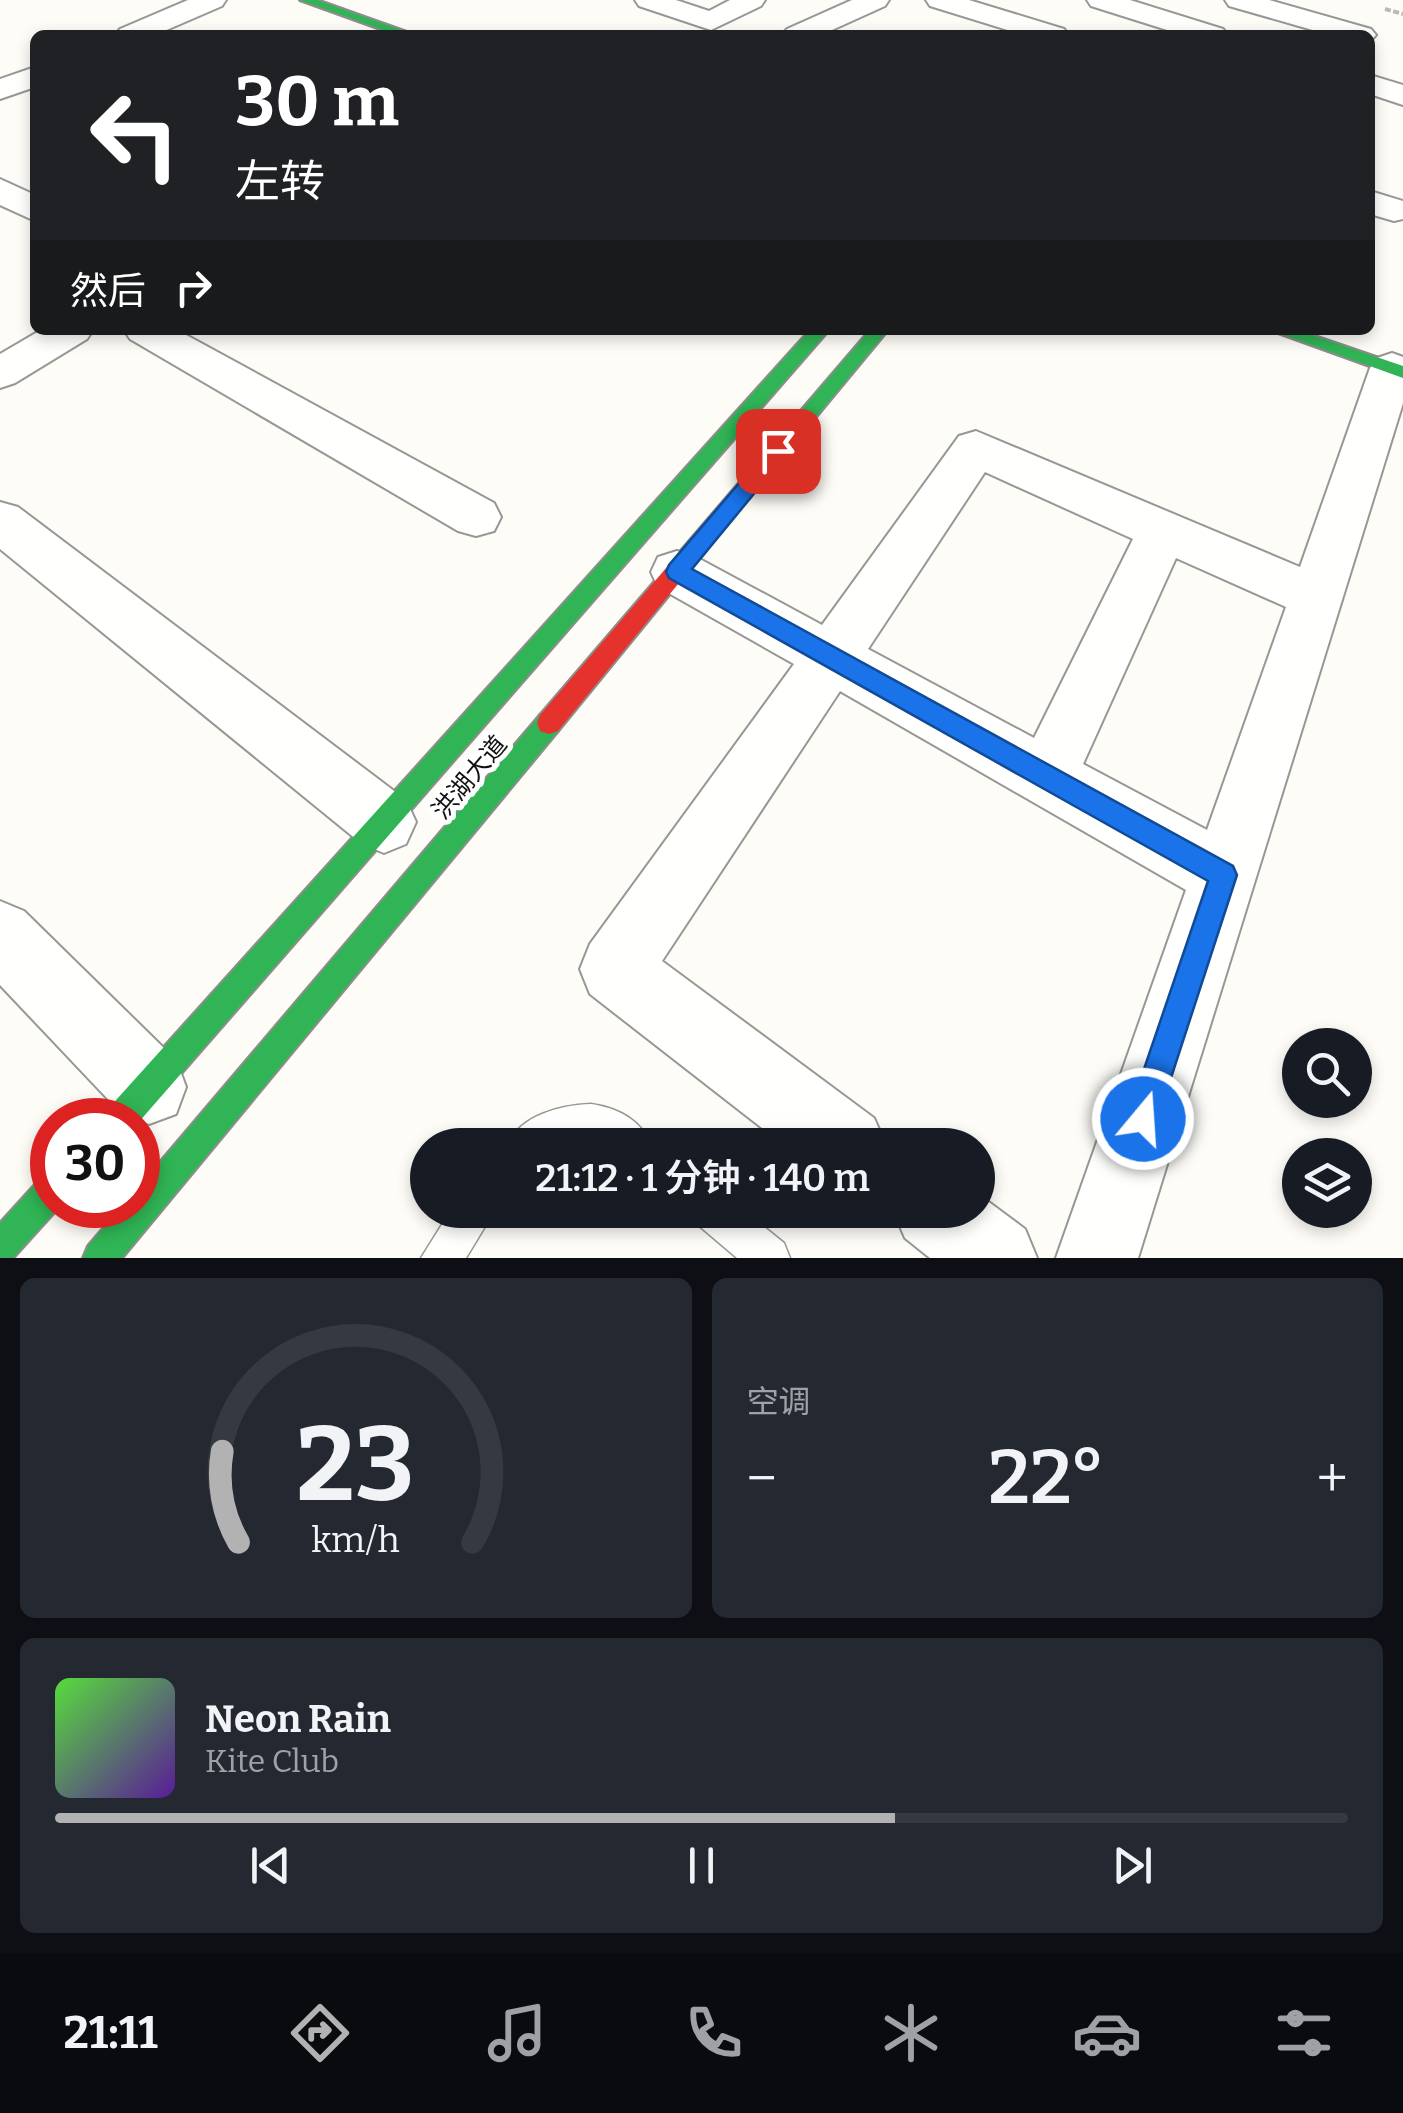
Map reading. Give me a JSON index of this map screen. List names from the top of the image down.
{
  "streets": {
    "main road": ["洪湖大道"]
  },
  "page": {
    "turn": ["30 m", "左转"],
    "then": "然后",
    "limit": "30",
    "trip": "21:12 · 1 分钟 · 140 m",
    "tile": "空调",
    "heat": ["−", "22°", "+"],
    "song": ["Neon Rain", "Kite Club"],
    "tabs": "21:11",
    "gauge": ["23", "km/h"]
  }
}
